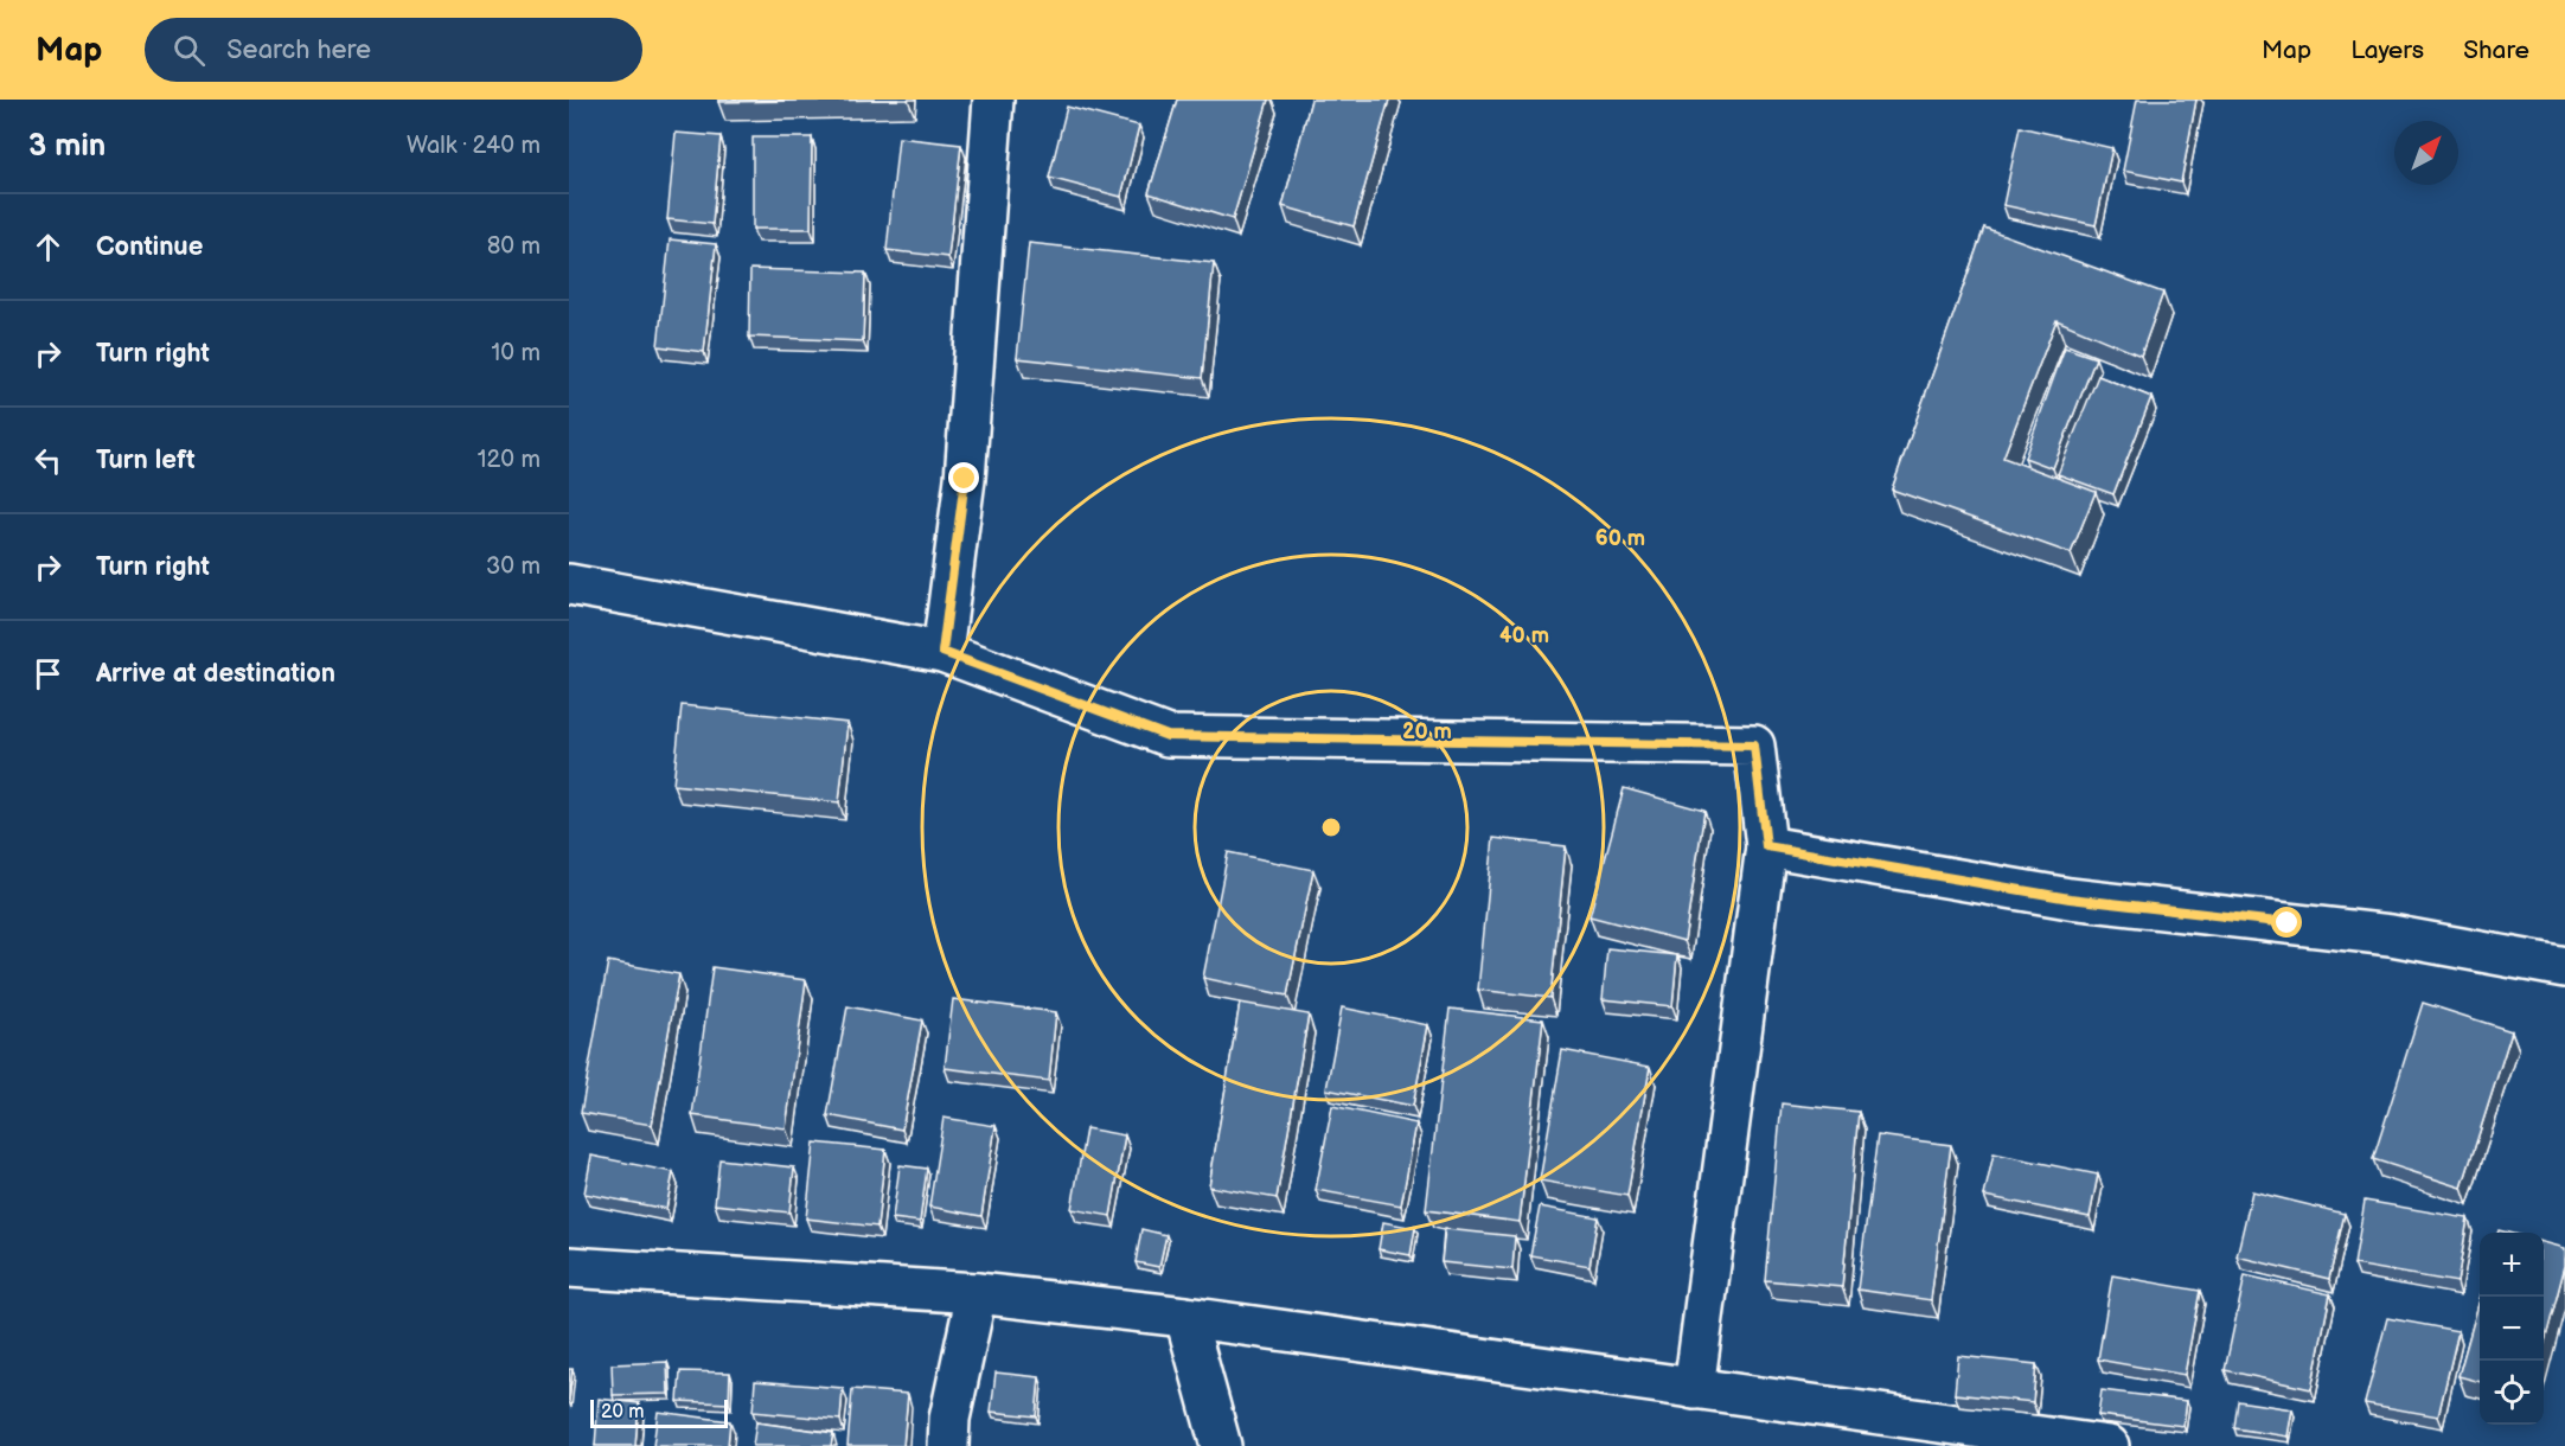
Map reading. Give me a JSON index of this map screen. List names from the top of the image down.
{
  "scale_bar": "20 m",
  "north": "top right",
  "page": {
    "header": "Map",
    "search": "Search here",
    "nav": ["Map", "Layers", "Share"],
    "heading": ["3 min", "Walk · 240 m"],
    "list": [
      ["Continue", "80 m"],
      ["Turn right", "10 m"],
      ["Turn left", "120 m"],
      ["Turn right", "30 m"],
      "Arrive at destination"
    ],
    "map_buttons": ["+", "−"],
    "scale": "20 m"
  },
  "rings": ["60 m", "40 m", "20 m"]
}
